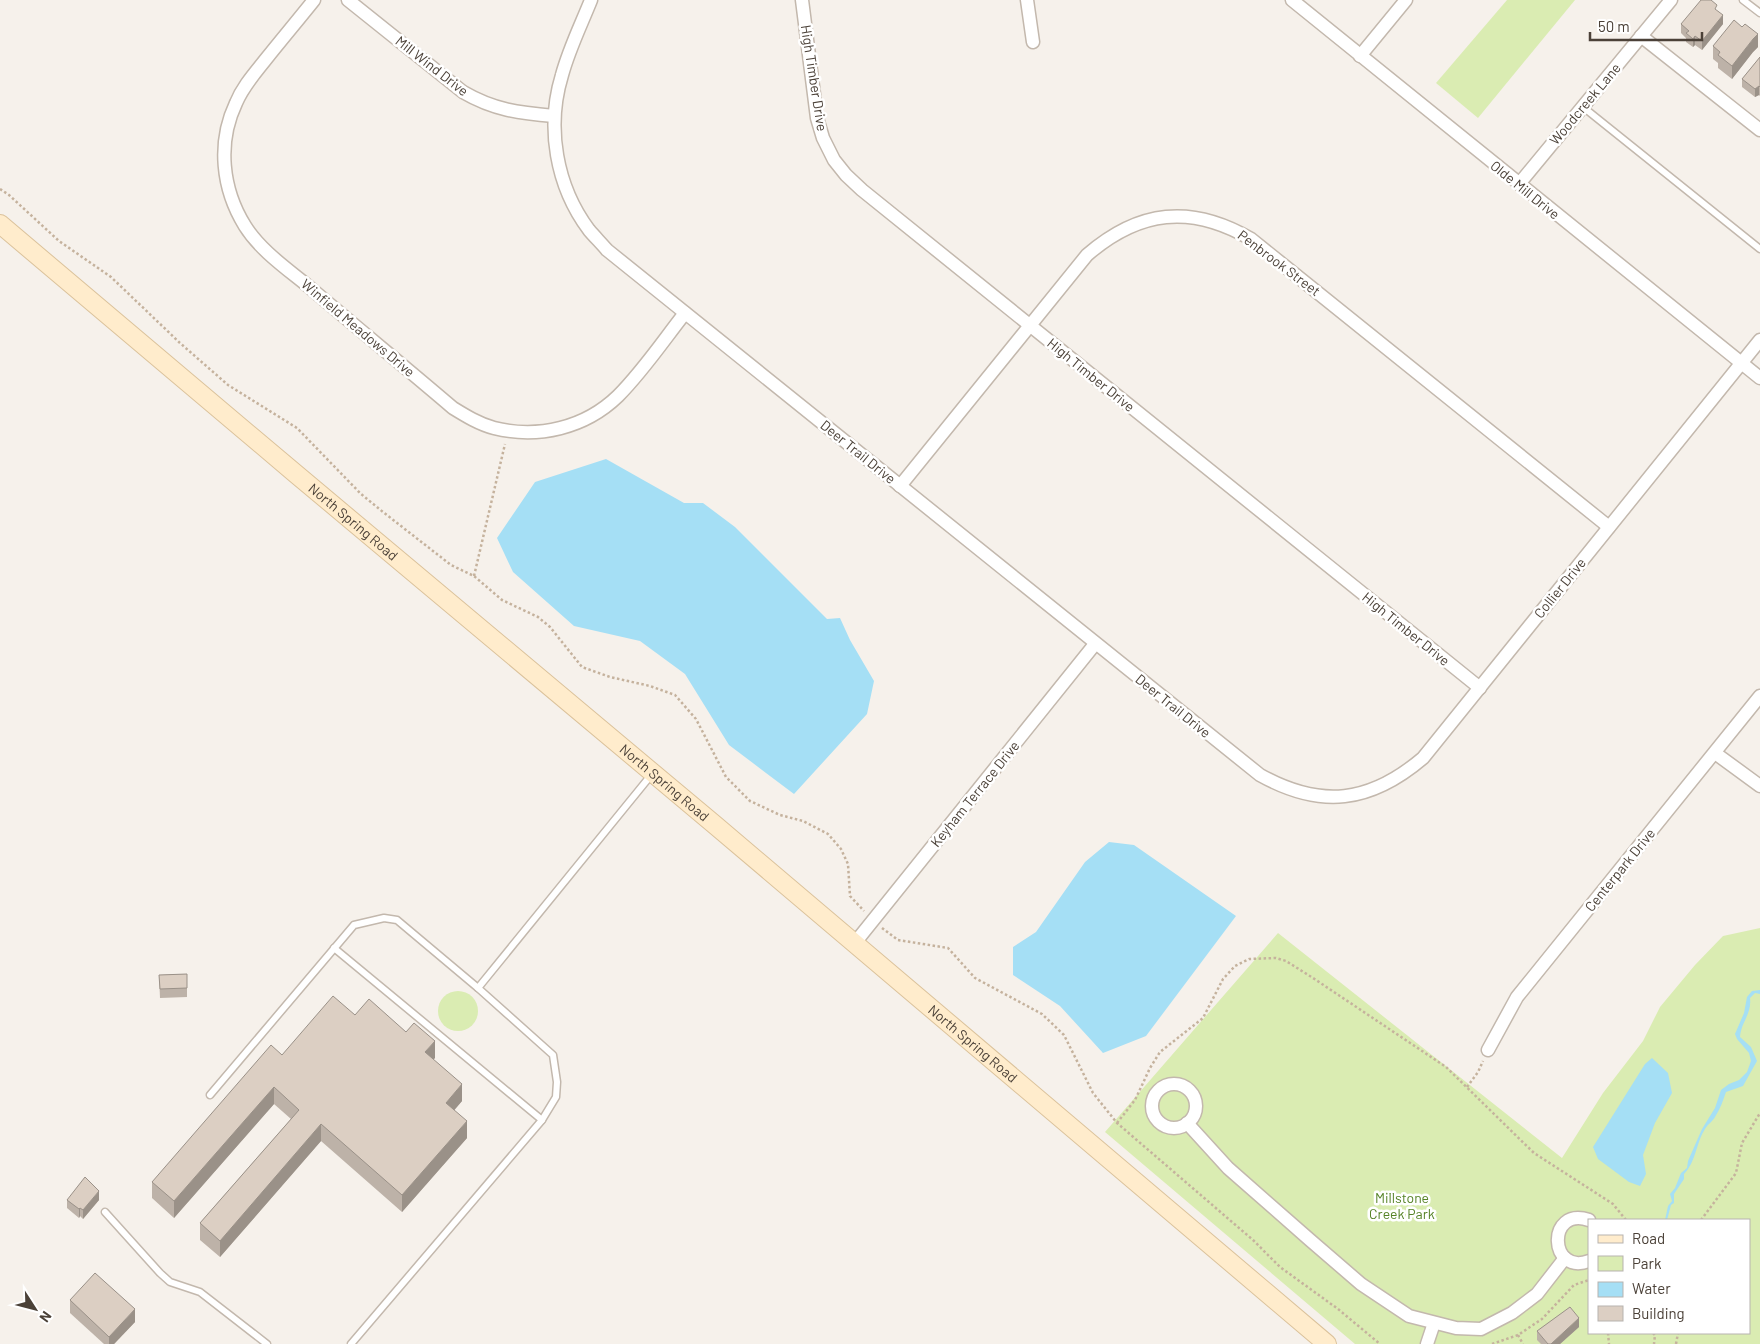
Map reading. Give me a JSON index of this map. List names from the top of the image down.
{
  "streets": {
    "main road": ["North Spring Road"],
    "street": [
      "Mill Wind Drive",
      "High Timber Drive",
      "Woodcreek Lane",
      "Olde Mill Drive",
      "Penbrook Street",
      "Winfield Meadows Drive",
      "Deer Trail Drive",
      "Collier Drive",
      "Keyham Terrace Drive",
      "Centerpark Drive"
    ]
  },
  "crossings": [
    ["Mill Wind Drive", "Deer Trail Drive"],
    ["High Timber Drive", "Penbrook Street"],
    ["High Timber Drive", "Collier Drive"],
    ["Woodcreek Lane", "Olde Mill Drive"],
    ["Olde Mill Drive", "Collier Drive"],
    ["Penbrook Street", "Deer Trail Drive"],
    ["Penbrook Street", "Collier Drive"],
    ["Winfield Meadows Drive", "Deer Trail Drive"],
    ["Deer Trail Drive", "Collier Drive"],
    ["Deer Trail Drive", "Keyham Terrace Drive"],
    ["North Spring Road", "Keyham Terrace Drive"]
  ],
  "parks": ["Millstone Creek Park"],
  "legend": [
    "Road",
    "Park",
    "Water",
    "Building"
  ],
  "scale_bar": "50 m",
  "north": "bottom right"
}
